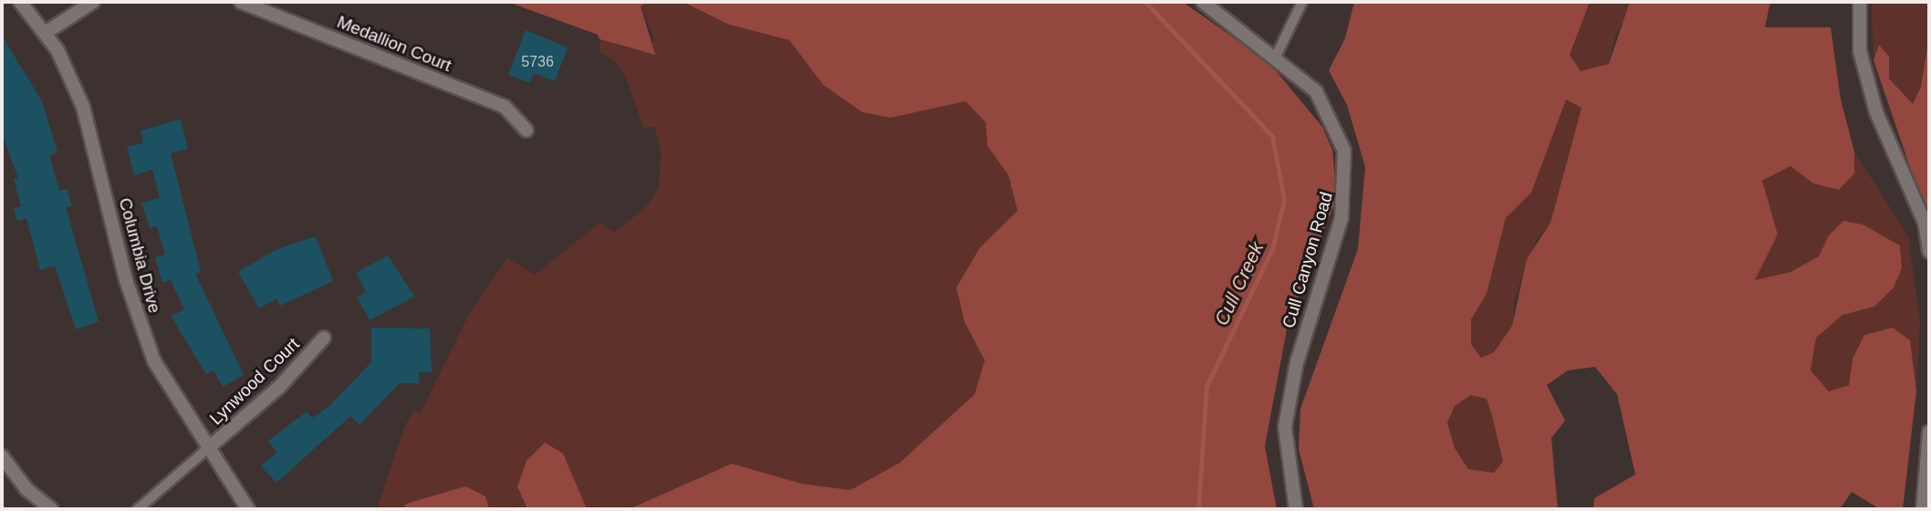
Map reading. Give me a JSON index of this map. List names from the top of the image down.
{
  "streets": {
    "street": [
      "Medallion Court",
      "Columbia Drive",
      "Cull Canyon Road",
      "Lynwood Court"
    ]
  },
  "crossings": [
    ["Columbia Drive", "Lynwood Court"]
  ],
  "water": ["Cull Creek"],
  "house_numbers": ["5736"]
}
